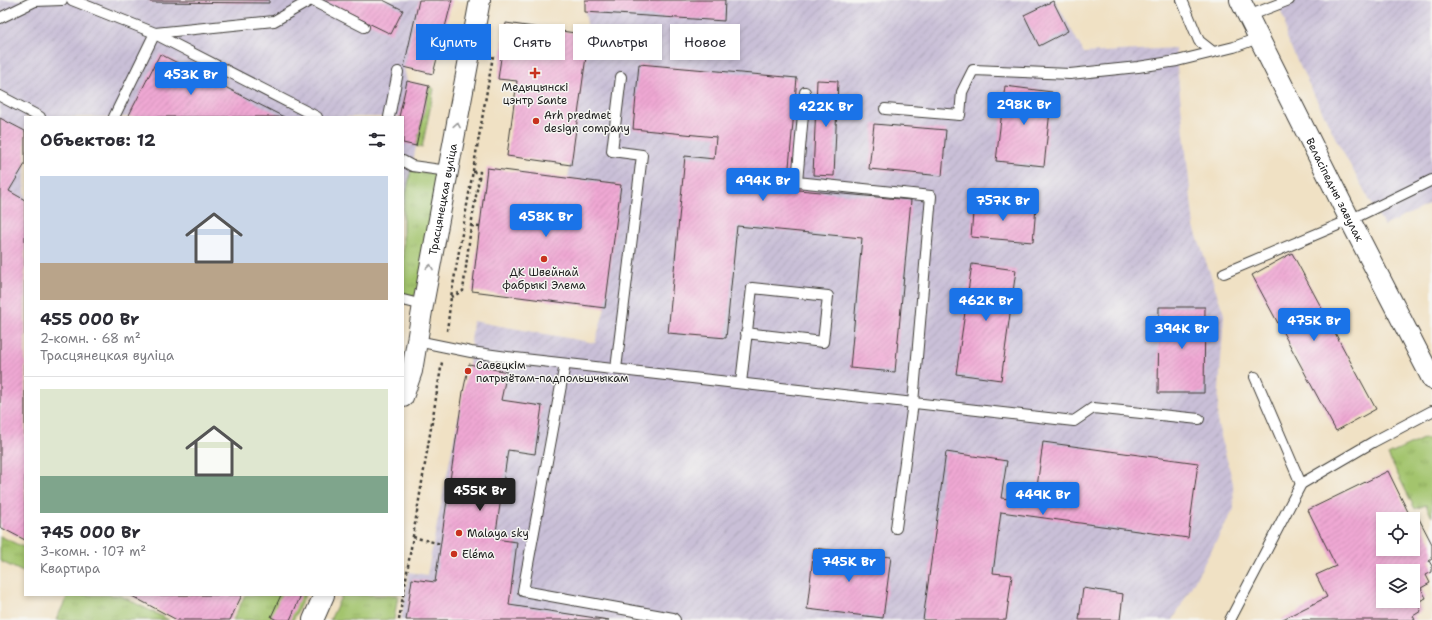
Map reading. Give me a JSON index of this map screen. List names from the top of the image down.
{
  "streets": {
    "street": ["Веласіпедны завулак", "Трасцянецкая вуліца"]
  },
  "one_way": ["Трасцянецкая вуліца"],
  "places": {
    "health": ["Медыцынскі цэнтр Sante"],
    "other": [
      "Arh predmet design company",
      "ДК Швейнай фабрыкі Элема",
      "Савецкім патрыётам-падпольшчыкам",
      "Malaya sky",
      "Eléma"
    ]
  },
  "page": {
    "chip": [
      "Купить",
      "Снять",
      "Фильтры",
      "Новое"
    ],
    "price": [
      "453K Br",
      "298K Br",
      "422K Br",
      "494K Br",
      "757K Br",
      "458K Br",
      "462K Br",
      "475K Br",
      "394K Br",
      "455K Br",
      "449K Br",
      "745K Br"
    ],
    "heading": "Объектов: 12",
    "list": [
      {
        "name": "455 000 Br",
        "note": "2-комн. · 68 m² · Трасцянецкая вуліца"
      },
      {
        "name": "745 000 Br",
        "note": "3-комн. · 107 m² · Квартира"
      }
    ]
  }
}
